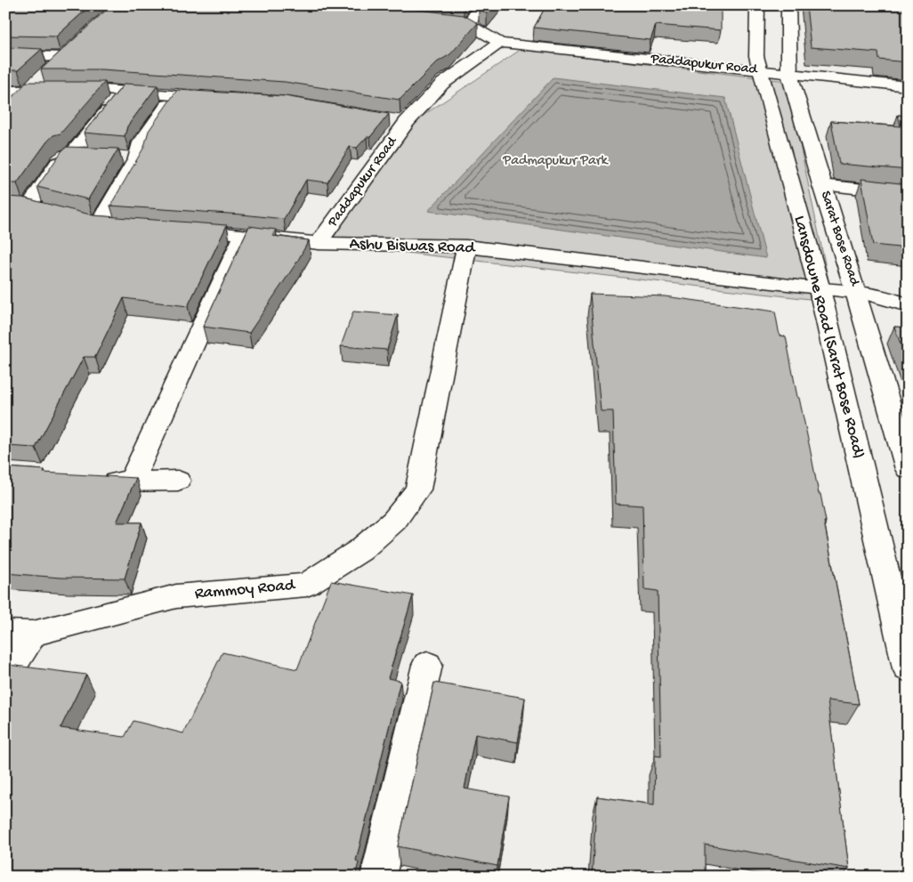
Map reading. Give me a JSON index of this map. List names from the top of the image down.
{
  "streets": {
    "street": [
      "Paddapukur Road",
      "Sarat Bose Road",
      "Ashu Biswas Road",
      "Lansdowne Road (Sarat Bose Road)",
      "Rammoy Road"
    ]
  },
  "crossings": [
    ["Paddapukur Road", "Sarat Bose Road"],
    ["Paddapukur Road", "Ashu Biswas Road"],
    ["Paddapukur Road", "Lansdowne Road (Sarat Bose Road)"],
    ["Sarat Bose Road", "Ashu Biswas Road"],
    ["Ashu Biswas Road", "Lansdowne Road (Sarat Bose Road)"],
    ["Ashu Biswas Road", "Rammoy Road"]
  ],
  "parks": ["Padmapukur Park"]
}
